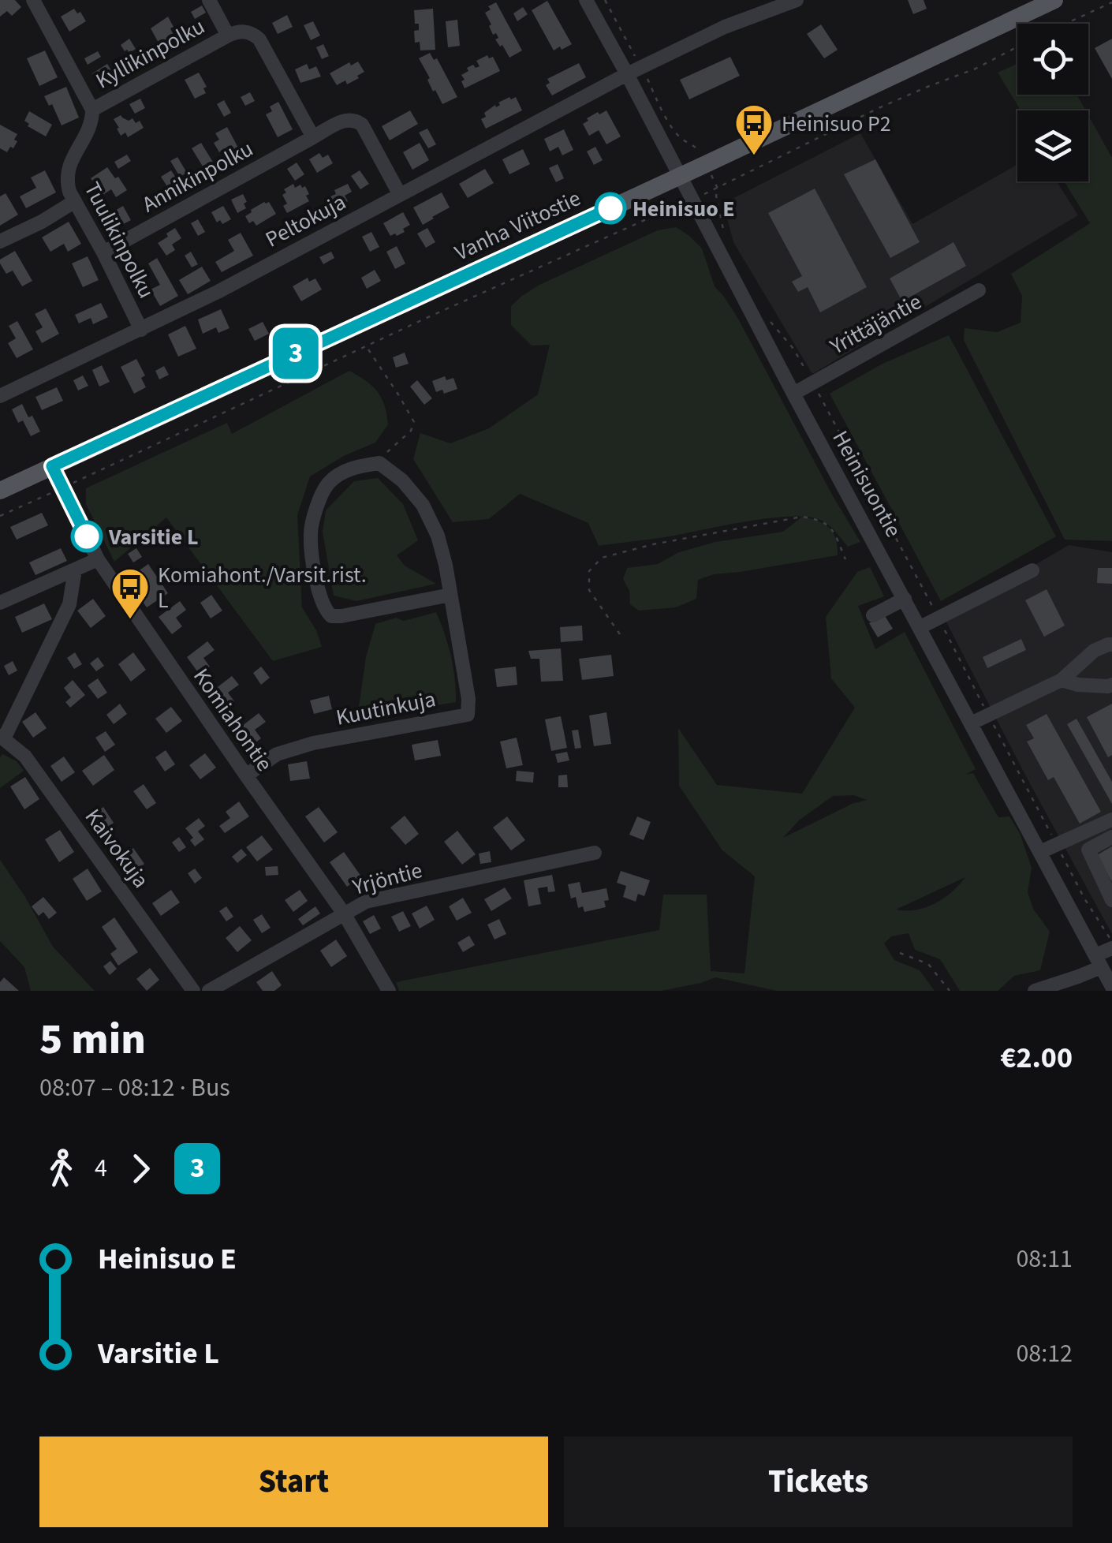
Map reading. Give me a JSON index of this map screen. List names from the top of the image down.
{
  "streets": {
    "main road": ["Vanha Viitostie"],
    "street": [
      "Kyllikinpolku",
      "Annikinpolku",
      "Peltokuja",
      "Tuulikinpolku",
      "Yrittäjäntie",
      "Heinisuontie",
      "Kuutinkuja",
      "Komiahontie",
      "Kaivokuja",
      "Yrjöntie"
    ]
  },
  "crossings": [
    ["Kyllikinpolku", "Tuulikinpolku"],
    ["Annikinpolku", "Peltokuja"],
    ["Annikinpolku", "Tuulikinpolku"],
    ["Peltokuja", "Tuulikinpolku"],
    ["Peltokuja", "Heinisuontie"],
    ["Vanha Viitostie", "Heinisuontie"],
    ["Vanha Viitostie", "Komiahontie"],
    ["Yrittäjäntie", "Heinisuontie"],
    ["Kuutinkuja", "Komiahontie"],
    ["Komiahontie", "Yrjöntie"]
  ],
  "places": {
    "bus stop": ["Heinisuo P2", "Komiahont./Varsit.rist. L"],
    "other": ["Heinisuo E", "Varsitie L"]
  },
  "lines": ["bus line 3"],
  "page": {
    "on_map": "3",
    "heading": ["5 min", "08:07 – 08:12 · Bus", "€2.00"],
    "legs": ["4", "3"],
    "list": [
      {
        "name": "Heinisuo E",
        "value": "08:11"
      },
      {
        "name": "Varsitie L",
        "value": "08:12"
      }
    ],
    "buttons": ["Start", "Tickets"]
  }
}
